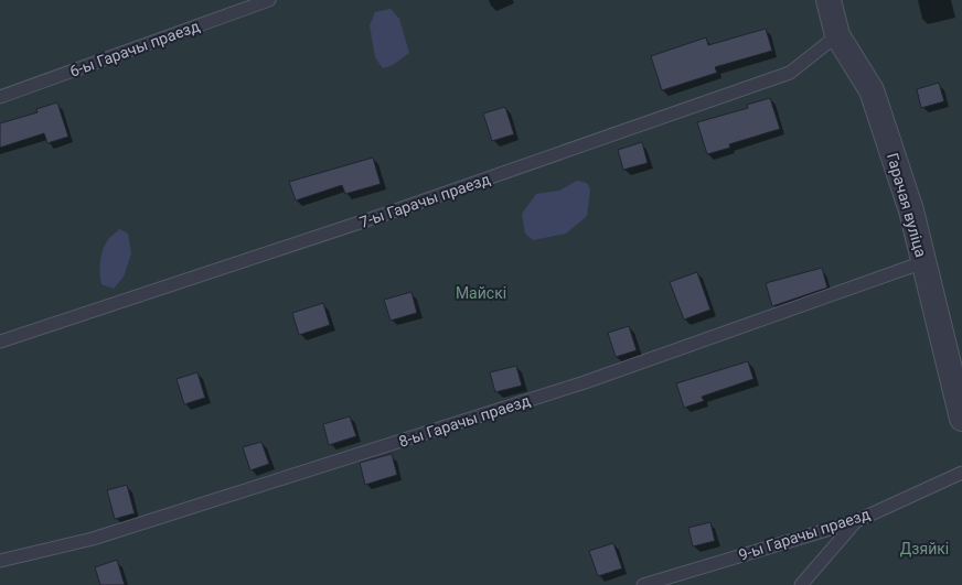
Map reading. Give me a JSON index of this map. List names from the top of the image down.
{
  "streets": {
    "street": ["Гарачая вуліца"],
    "lane": [
      "6-ы Гарачы праезд",
      "7-ы Гарачы праезд",
      "8-ы Гарачы праезд",
      "9-ы Гарачы праезд"
    ]
  },
  "crossings": [
    ["7-ы Гарачы праезд", "Гарачая вуліца"],
    ["Гарачая вуліца", "8-ы Гарачы праезд"]
  ],
  "parks": ["Майскі", "Дзяйкі"]
}
